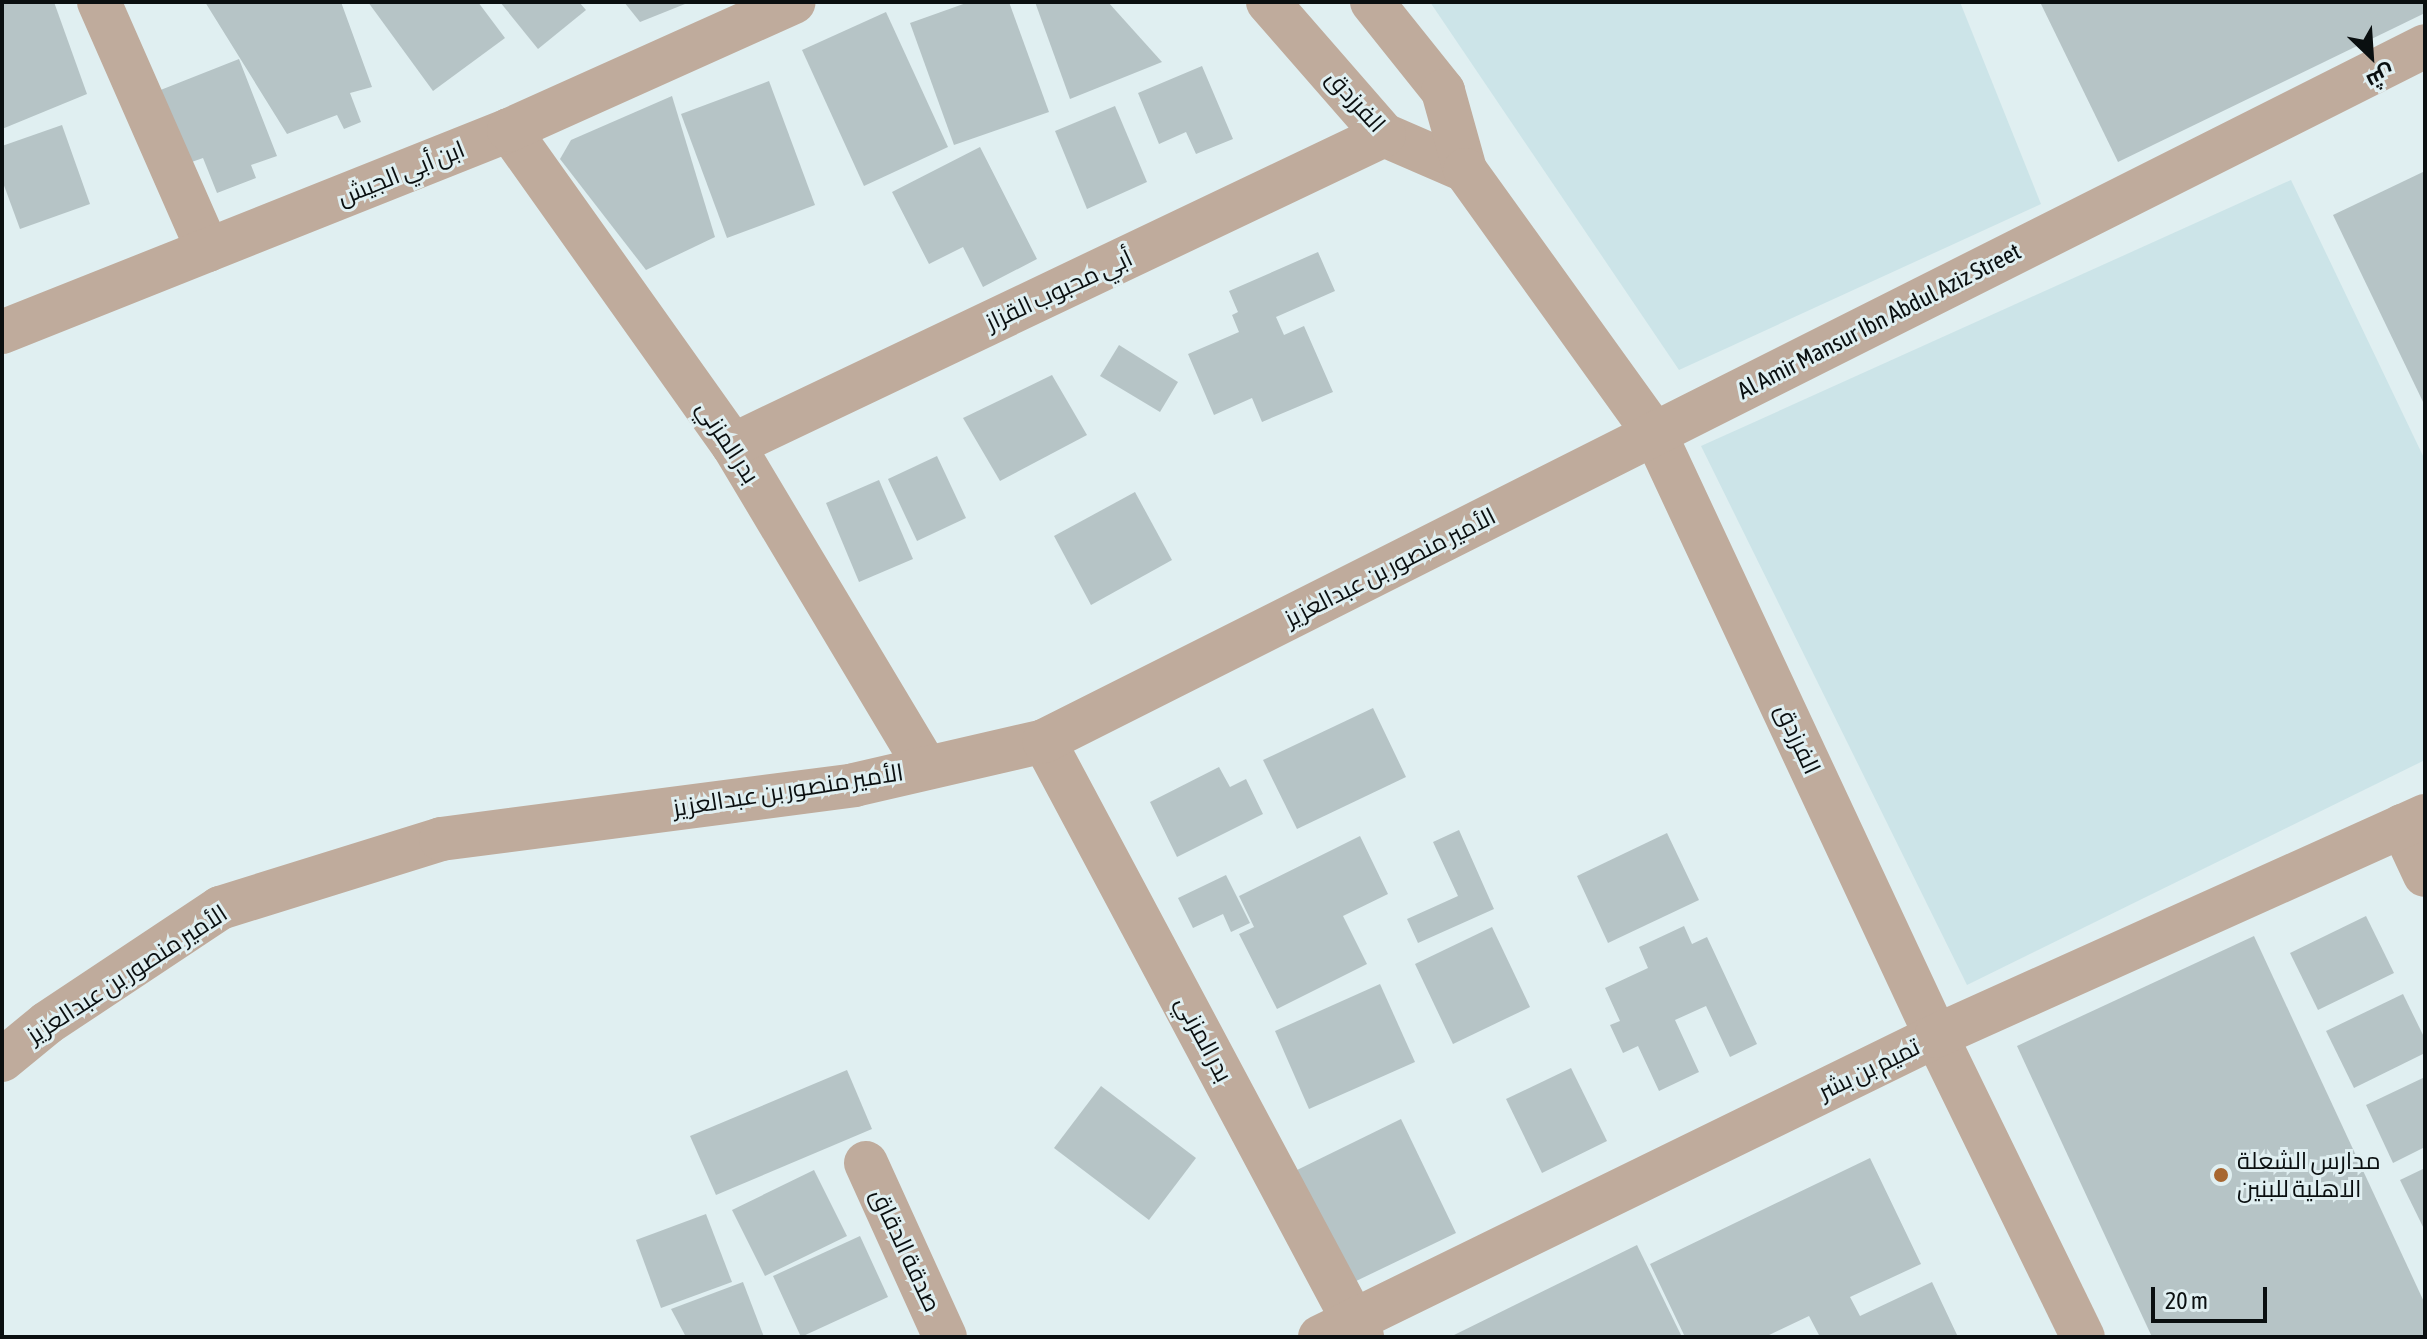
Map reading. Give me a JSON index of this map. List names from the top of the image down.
{
  "streets": {
    "street": [
      "الفرزدق",
      "ابن أبي الجيش",
      "أبي محبوب القزاز",
      "Al Amir Mansur Ibn Abdul Aziz Street",
      "بدر المزني",
      "الأمير منصور بن عبدالعزيز",
      "تميم بن بشر",
      "صدقة الدقاق"
    ]
  },
  "crossings": [
    ["الفرزدق", "أبي محبوب القزاز"],
    ["الفرزدق", "Al Amir Mansur Ibn Abdul Aziz Street"],
    ["الفرزدق", "الأمير منصور بن عبدالعزيز"],
    ["الفرزدق", "تميم بن بشر"],
    ["ابن أبي الجيش", "بدر المزني"],
    ["أبي محبوب القزاز", "بدر المزني"],
    ["Al Amir Mansur Ibn Abdul Aziz Street", "الأمير منصور بن عبدالعزيز"],
    ["بدر المزني", "الأمير منصور بن عبدالعزيز"],
    ["بدر المزني", "تميم بن بشر"]
  ],
  "places": ["مدارس الشعلة الاهلية للبنين"],
  "scale_bar": "20 m",
  "north": "bottom right"
}
